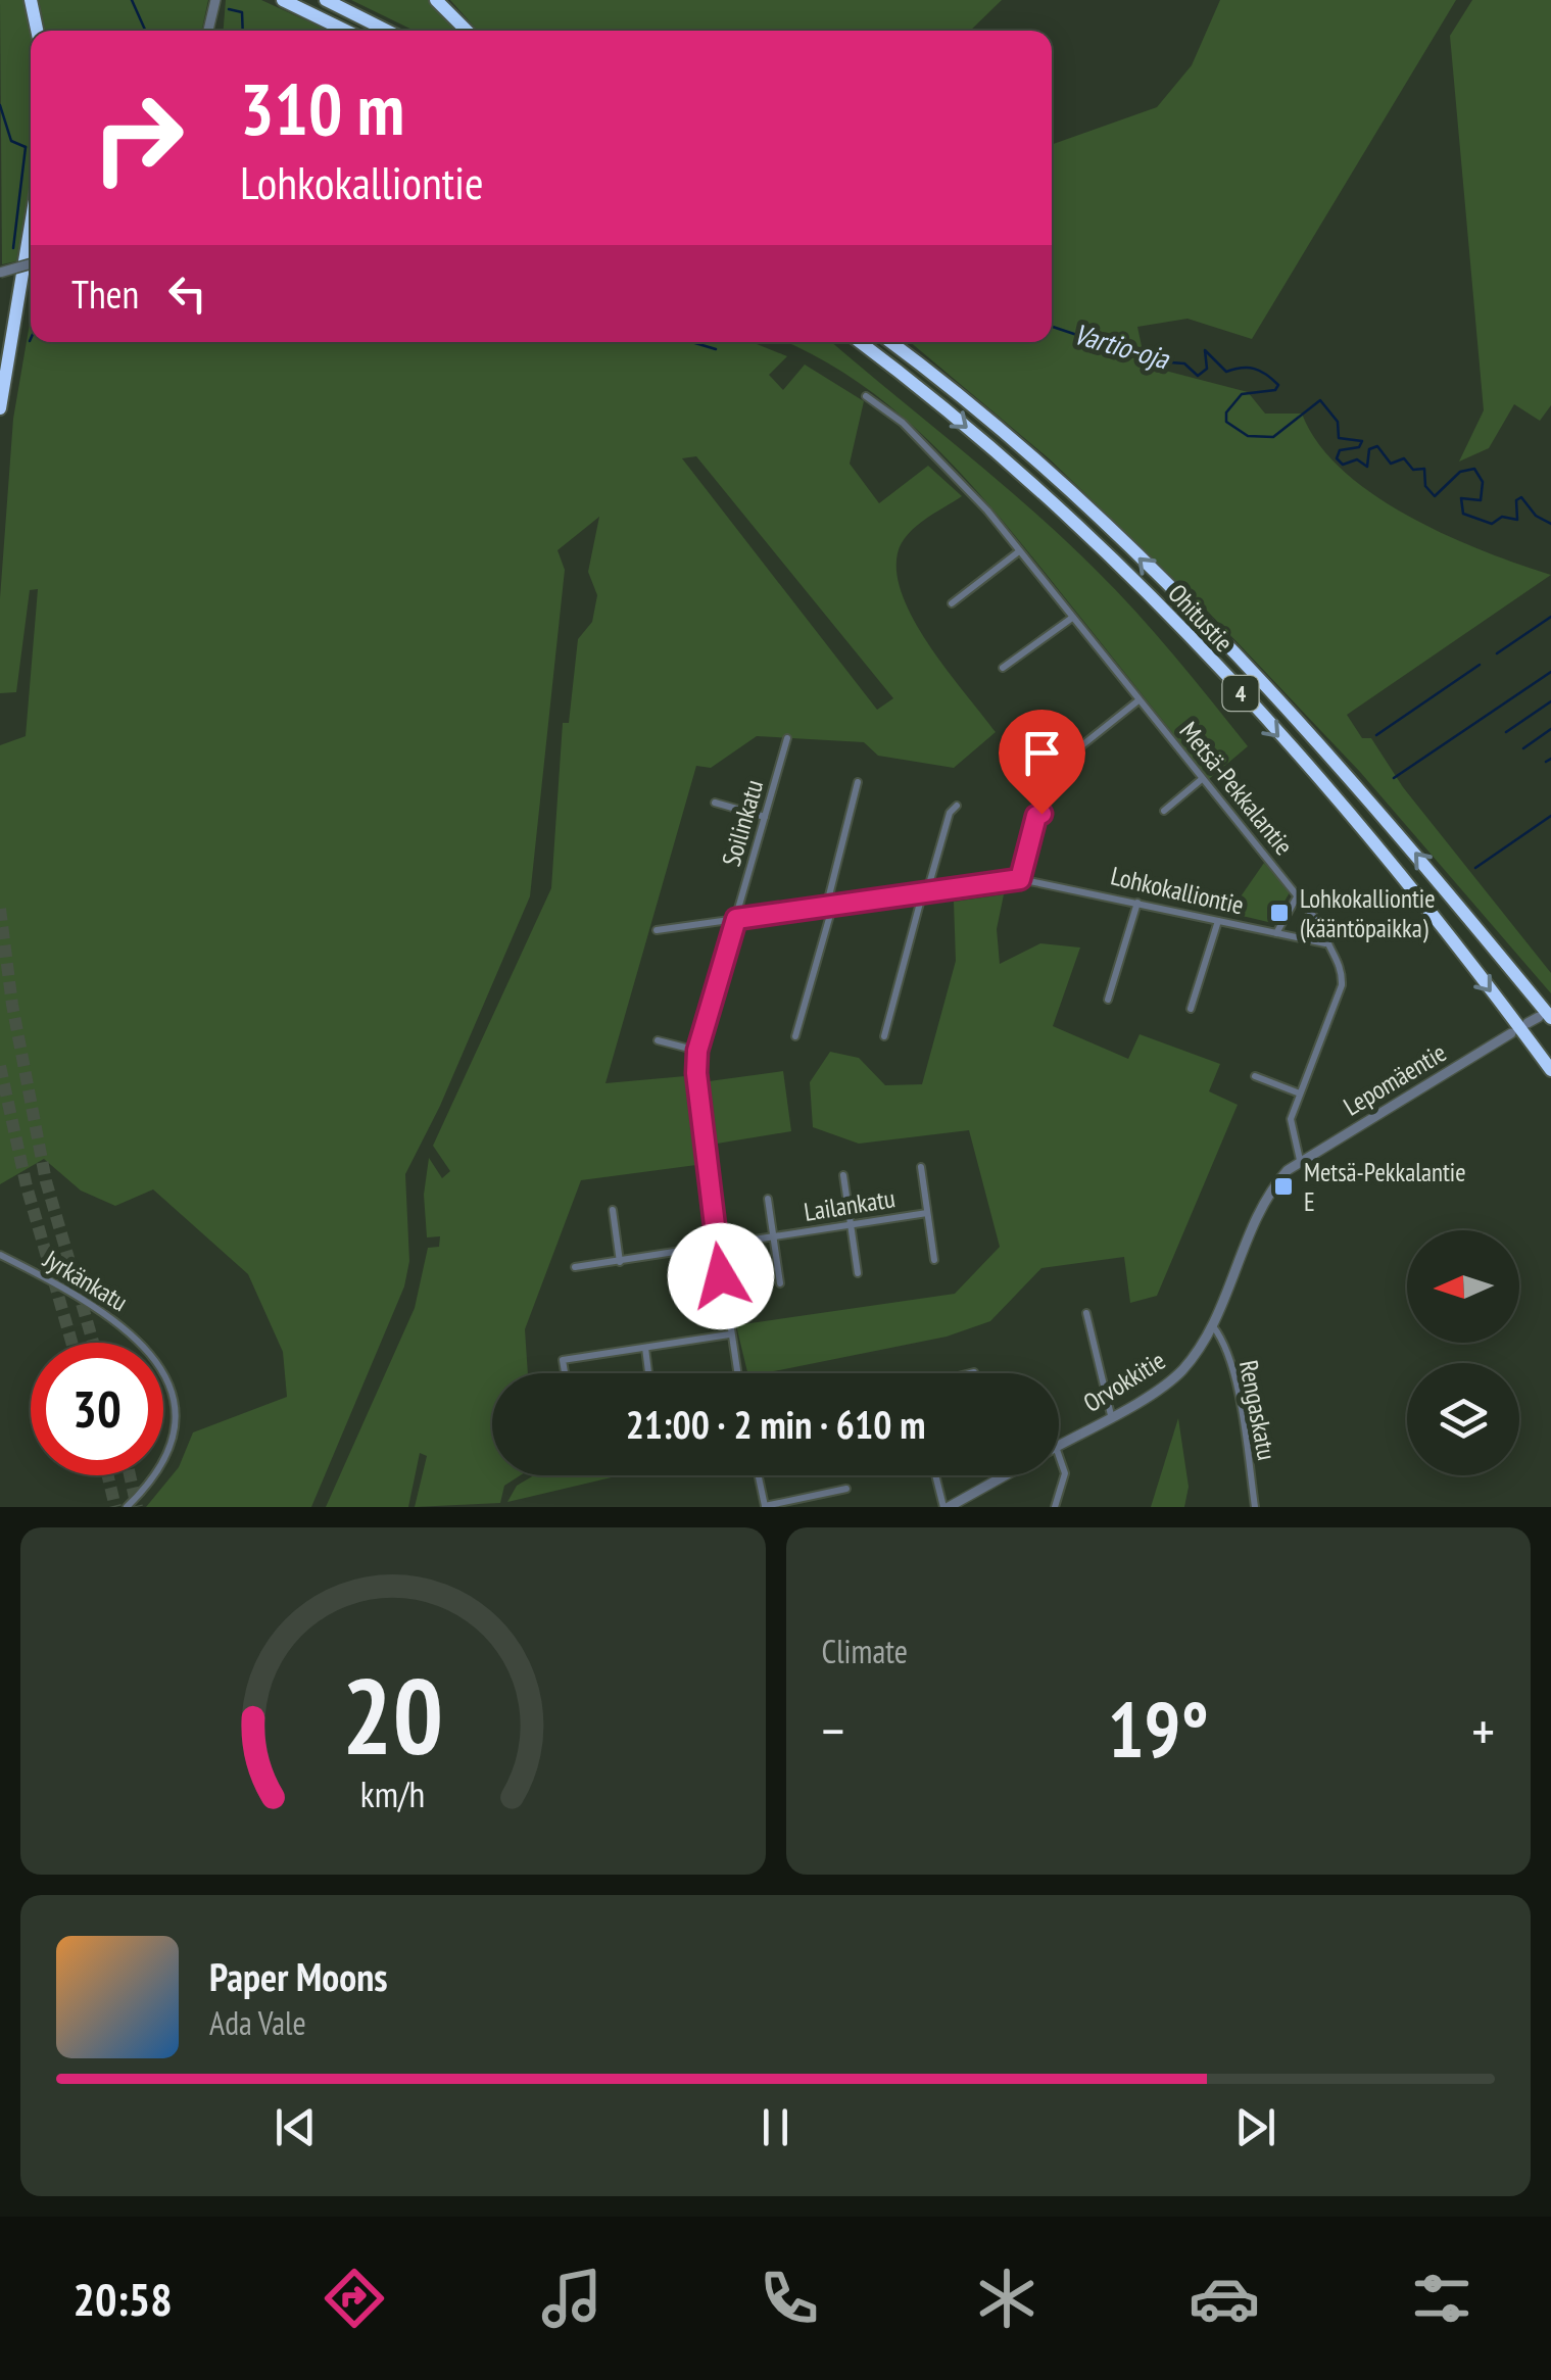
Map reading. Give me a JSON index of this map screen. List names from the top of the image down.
{
  "streets": {
    "highway": ["Ohitustie", "4"],
    "street": [
      "Metsä-Pekkalantie",
      "Soilinkatu",
      "Lohkokalliontie",
      "Lepomäentie",
      "Lailankatu",
      "Jyrkänkatu",
      "Orvokkitie",
      "Rengaskatu"
    ]
  },
  "crossings": [
    ["Metsä-Pekkalantie", "Lohkokalliontie"],
    ["Metsä-Pekkalantie", "Lepomäentie"],
    ["Soilinkatu", "Lohkokalliontie"],
    ["Soilinkatu", "Lailankatu"],
    ["Orvokkitie", "Rengaskatu"]
  ],
  "water": ["Vartio-oja"],
  "places": {
    "transit": ["Lohkokalliontie (kääntöpaikka)", "Metsä-Pekkalantie E"]
  },
  "north": "left",
  "page": {
    "turn": ["310 m", "Lohkokalliontie"],
    "then": "Then",
    "limit": "30",
    "trip": "21:00 · 2 min · 610 m",
    "tile": "Climate",
    "heat": ["−", "19°", "+"],
    "song": ["Paper Moons", "Ada Vale"],
    "tabs": "20:58",
    "gauge": ["20", "km/h"]
  }
}
